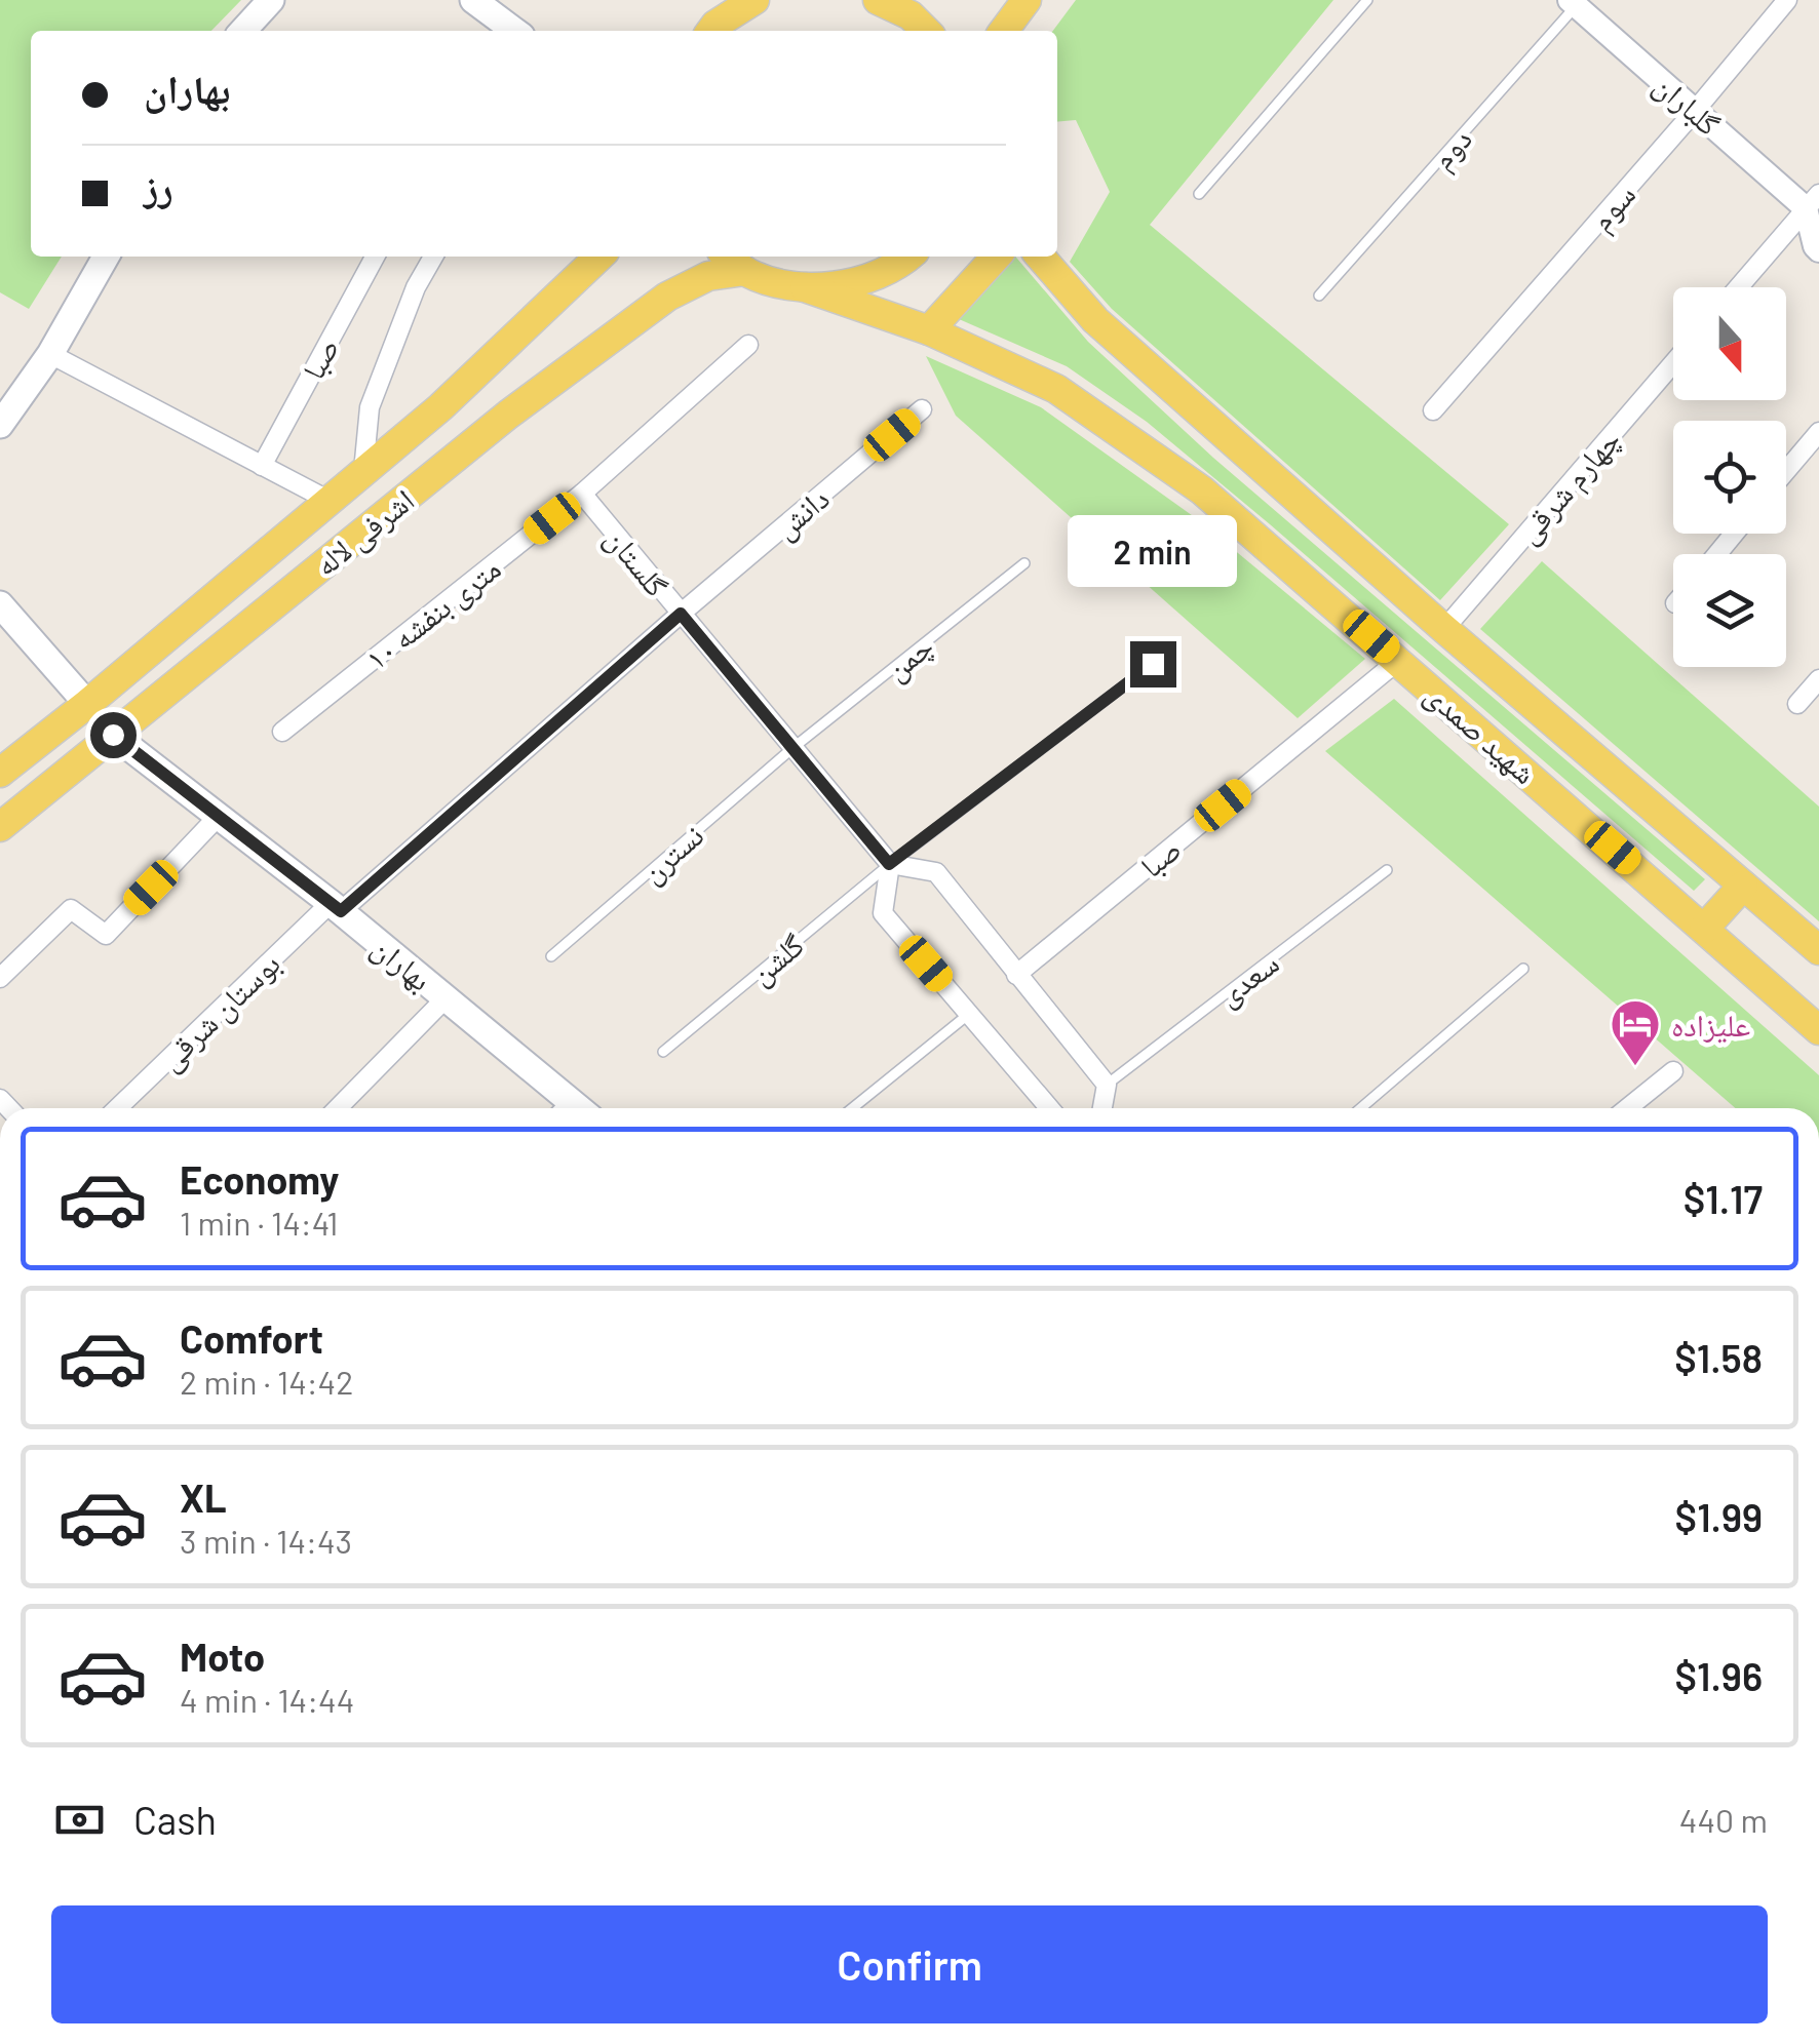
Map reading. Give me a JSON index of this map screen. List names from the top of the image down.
{
  "streets": {
    "main road": ["اشرفی لاله", "شهید صمدی", "بهاران"],
    "street": [
      "گلباران",
      "سوم",
      "صبا",
      "چهارم شرقی",
      "دانش",
      "گلستان",
      "۱۰ متری بنفشه",
      "بوستان شرقی"
    ],
    "lane": [
      "دوم",
      "چمن",
      "نسترن",
      "گلشن",
      "سعدی"
    ]
  },
  "crossings": [
    ["گلباران", "دوم"],
    ["گلباران", "سوم"],
    ["صبا", "شهید صمدی"],
    ["چهارم شرقی", "شهید صمدی"],
    ["دانش", "گلستان"],
    ["دانش", "بهاران"],
    ["دانش", "بوستان شرقی"],
    ["اشرفی لاله", "شهید صمدی"],
    ["اشرفی لاله", "بهاران"],
    ["گلستان", "۱۰ متری بنفشه"],
    ["گلستان", "چمن"],
    ["گلستان", "نسترن"],
    ["گلستان", "گلشن"],
    ["چمن", "نسترن"],
    ["بهاران", "بوستان شرقی"]
  ],
  "places": {
    "hotel": ["علیزاده"]
  },
  "north": "bottom",
  "page": {
    "banner": ["بهاران", "رز"],
    "bubble": "2 min",
    "list": [
      {
        "name": "Economy",
        "note": "1 min · 14:41",
        "value": "$1.17"
      },
      {
        "name": "Comfort",
        "note": "2 min · 14:42",
        "value": "$1.58"
      },
      {
        "name": "XL",
        "note": "3 min · 14:43",
        "value": "$1.99"
      },
      {
        "name": "Moto",
        "note": "4 min · 14:44",
        "value": "$1.96"
      }
    ],
    "pay": ["Cash", "440 m"],
    "buttons": "Confirm"
  }
}
